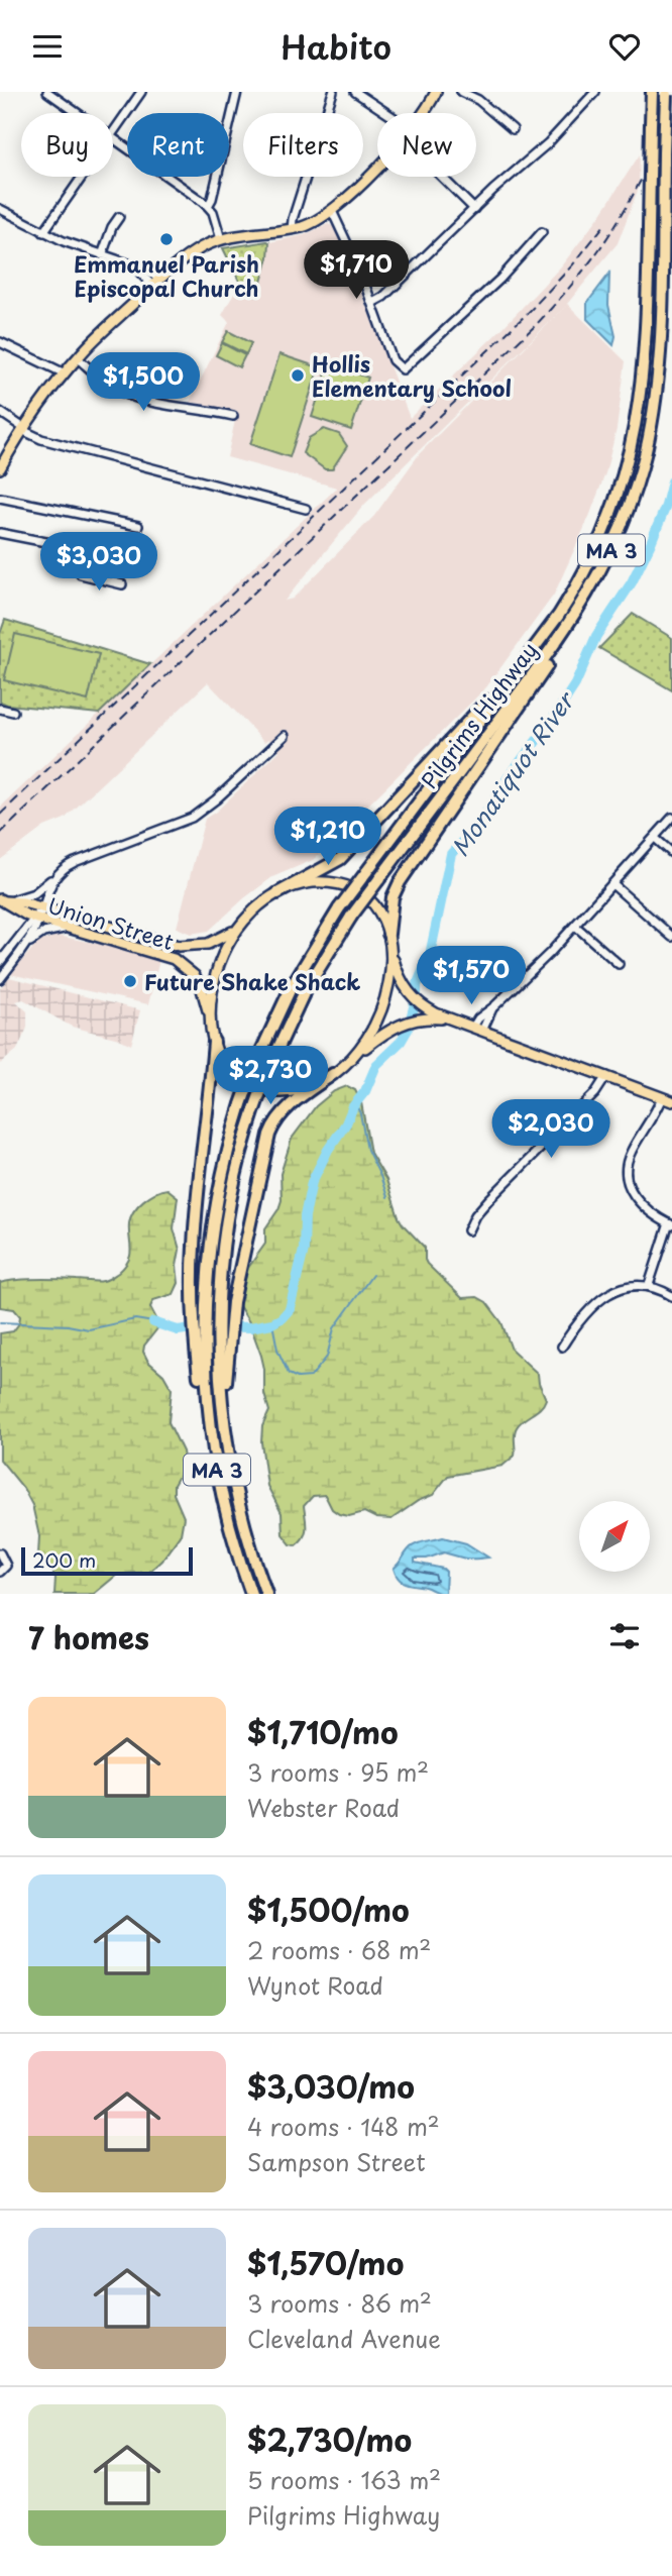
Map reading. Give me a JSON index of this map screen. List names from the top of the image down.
{
  "streets": {
    "highway": ["MA 3", "Pilgrims Highway"],
    "main road": ["Union Street"]
  },
  "crossings": [
    ["MA 3", "Pilgrims Highway"]
  ],
  "water": ["Monatiquot River"],
  "places": ["Emmanuel Parish Episcopal Church", "Hollis Elementary School", "Future Shake Shack"],
  "scale_bar": "200 m",
  "north": "top right",
  "page": {
    "header": "Habito",
    "chip": [
      "Buy",
      "Rent",
      "Filters",
      "New"
    ],
    "price": [
      "$1,710",
      "$1,500",
      "$3,030",
      "$1,210",
      "$1,570",
      "$2,730",
      "$2,030"
    ],
    "scale": "200 m",
    "heading": "7 homes",
    "list": [
      {
        "name": "$1,710/mo",
        "note": "3 rooms · 95 m² · Webster Road"
      },
      {
        "name": "$1,500/mo",
        "note": "2 rooms · 68 m² · Wynot Road"
      },
      {
        "name": "$3,030/mo",
        "note": "4 rooms · 148 m² · Sampson Street"
      },
      {
        "name": "$1,570/mo",
        "note": "3 rooms · 86 m² · Cleveland Avenue"
      },
      {
        "name": "$2,730/mo",
        "note": "5 rooms · 163 m² · Pilgrims Highway"
      }
    ]
  }
}
